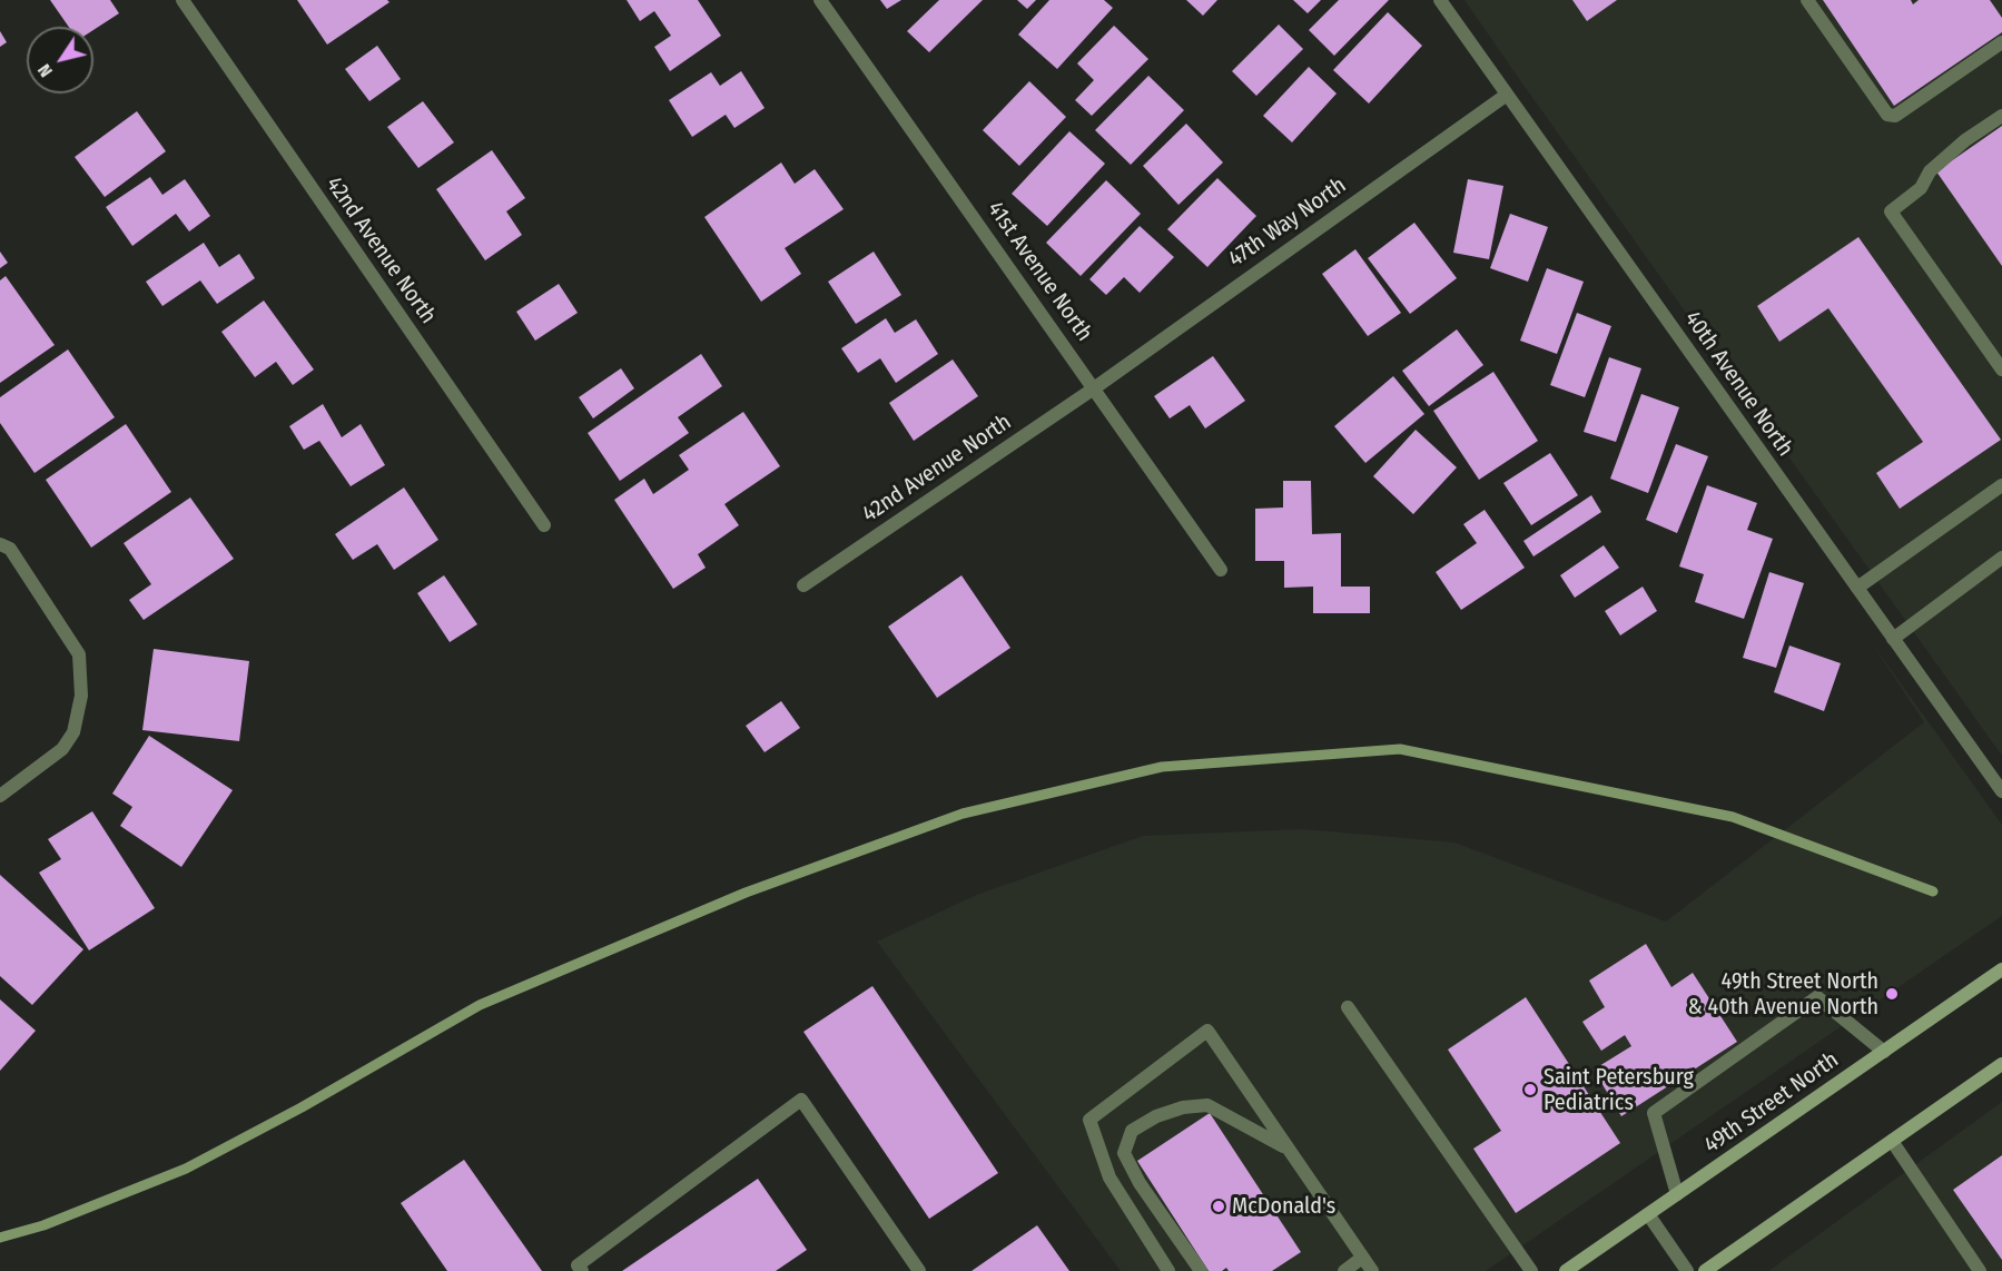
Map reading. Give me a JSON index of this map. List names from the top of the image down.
{
  "streets": {
    "main road": ["49th Street North"],
    "street": [
      "47th Way North",
      "42nd Avenue North",
      "41st Avenue North",
      "40th Avenue North"
    ]
  },
  "crossings": [
    ["47th Way North", "42nd Avenue North"],
    ["47th Way North", "41st Avenue North"],
    ["47th Way North", "40th Avenue North"],
    ["42nd Avenue North", "41st Avenue North"]
  ],
  "places": ["49th Street North & 40th Avenue North", "Saint Petersburg Pediatrics", "McDonald's"],
  "north": "bottom left"
}
